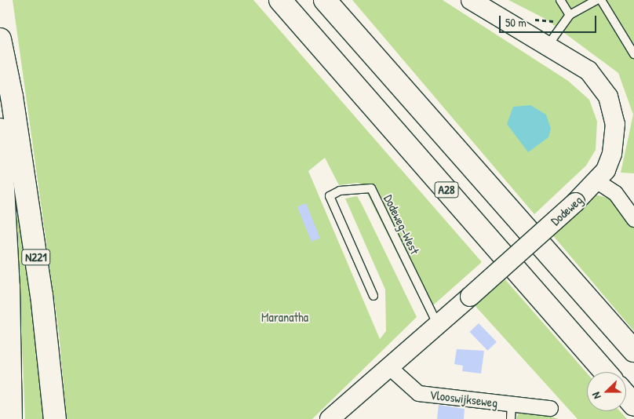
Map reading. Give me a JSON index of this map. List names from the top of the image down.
{
  "streets": {
    "main road": ["A28", "N221"],
    "street": ["Dodeweg", "Vlooswijkseweg"],
    "lane": ["Dodeweg-West"]
  },
  "crossings": [
    ["Dodeweg", "Dodeweg-West"],
    ["Dodeweg", "Vlooswijkseweg"]
  ],
  "parks": ["Maranatha"],
  "scale_bar": "50 m",
  "north": "left"
}
